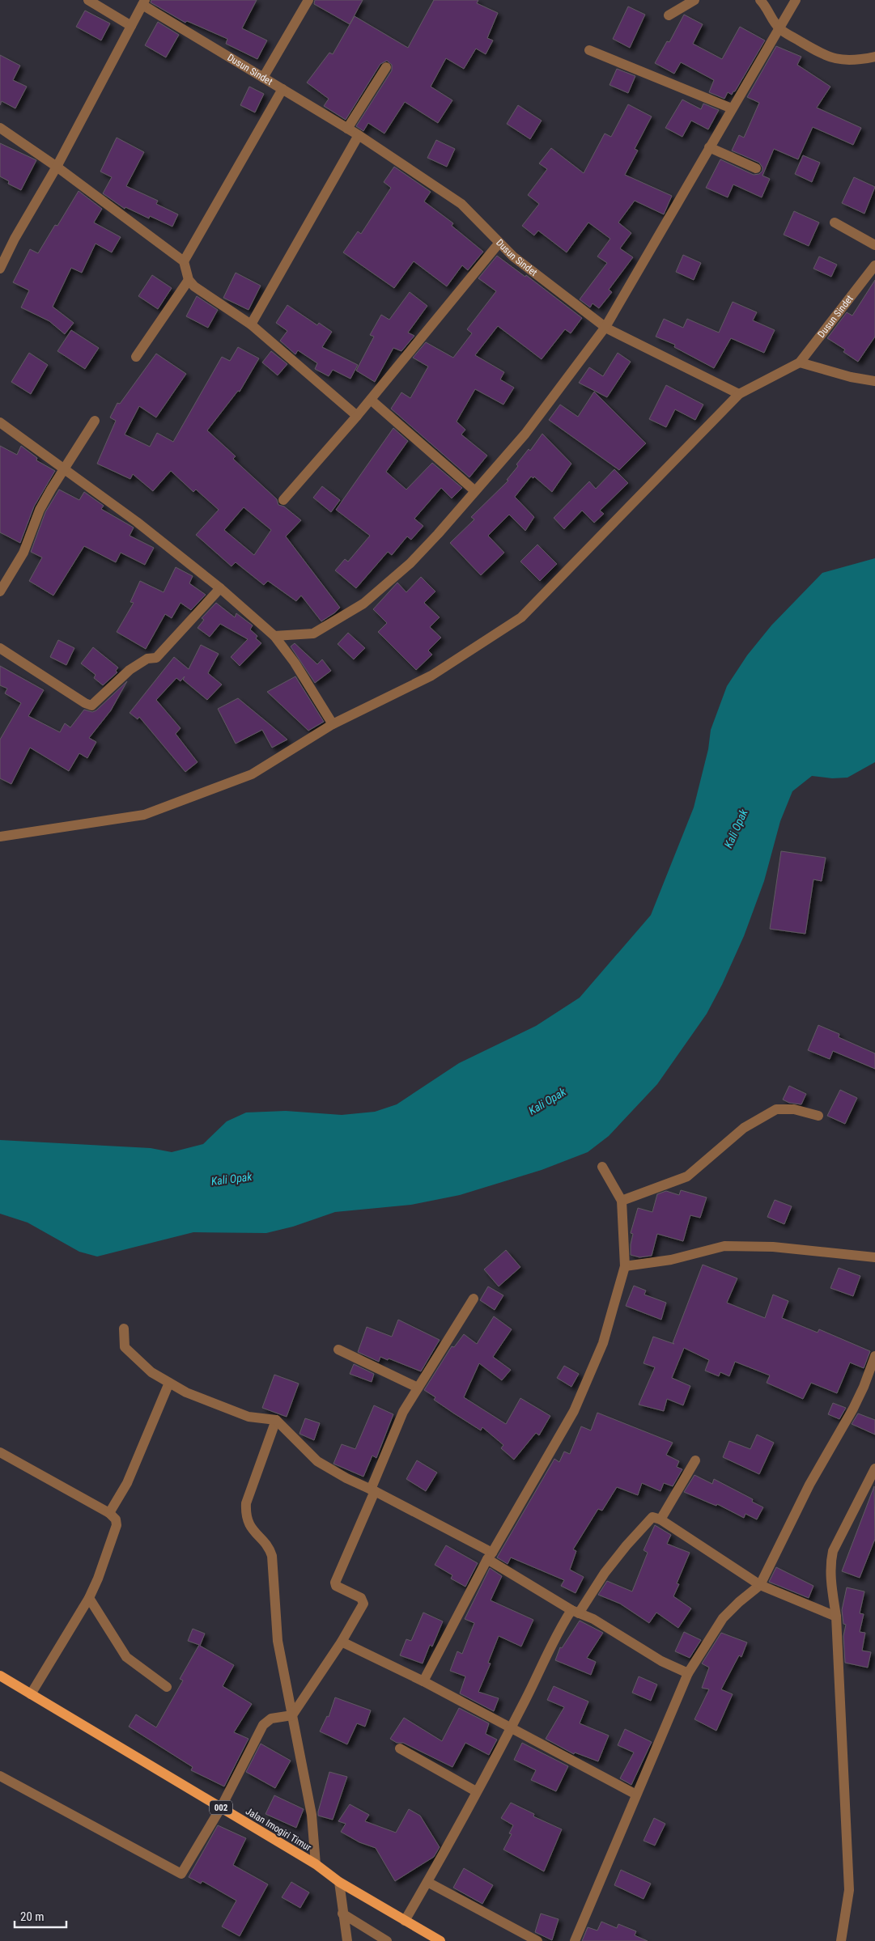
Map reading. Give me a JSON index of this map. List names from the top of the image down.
{
  "streets": {
    "main road": ["002", "Jalan Imogiri Timur"],
    "street": ["Dusun Sindet"]
  },
  "water": ["Kali Opak"],
  "scale_bar": "20 m"
}
